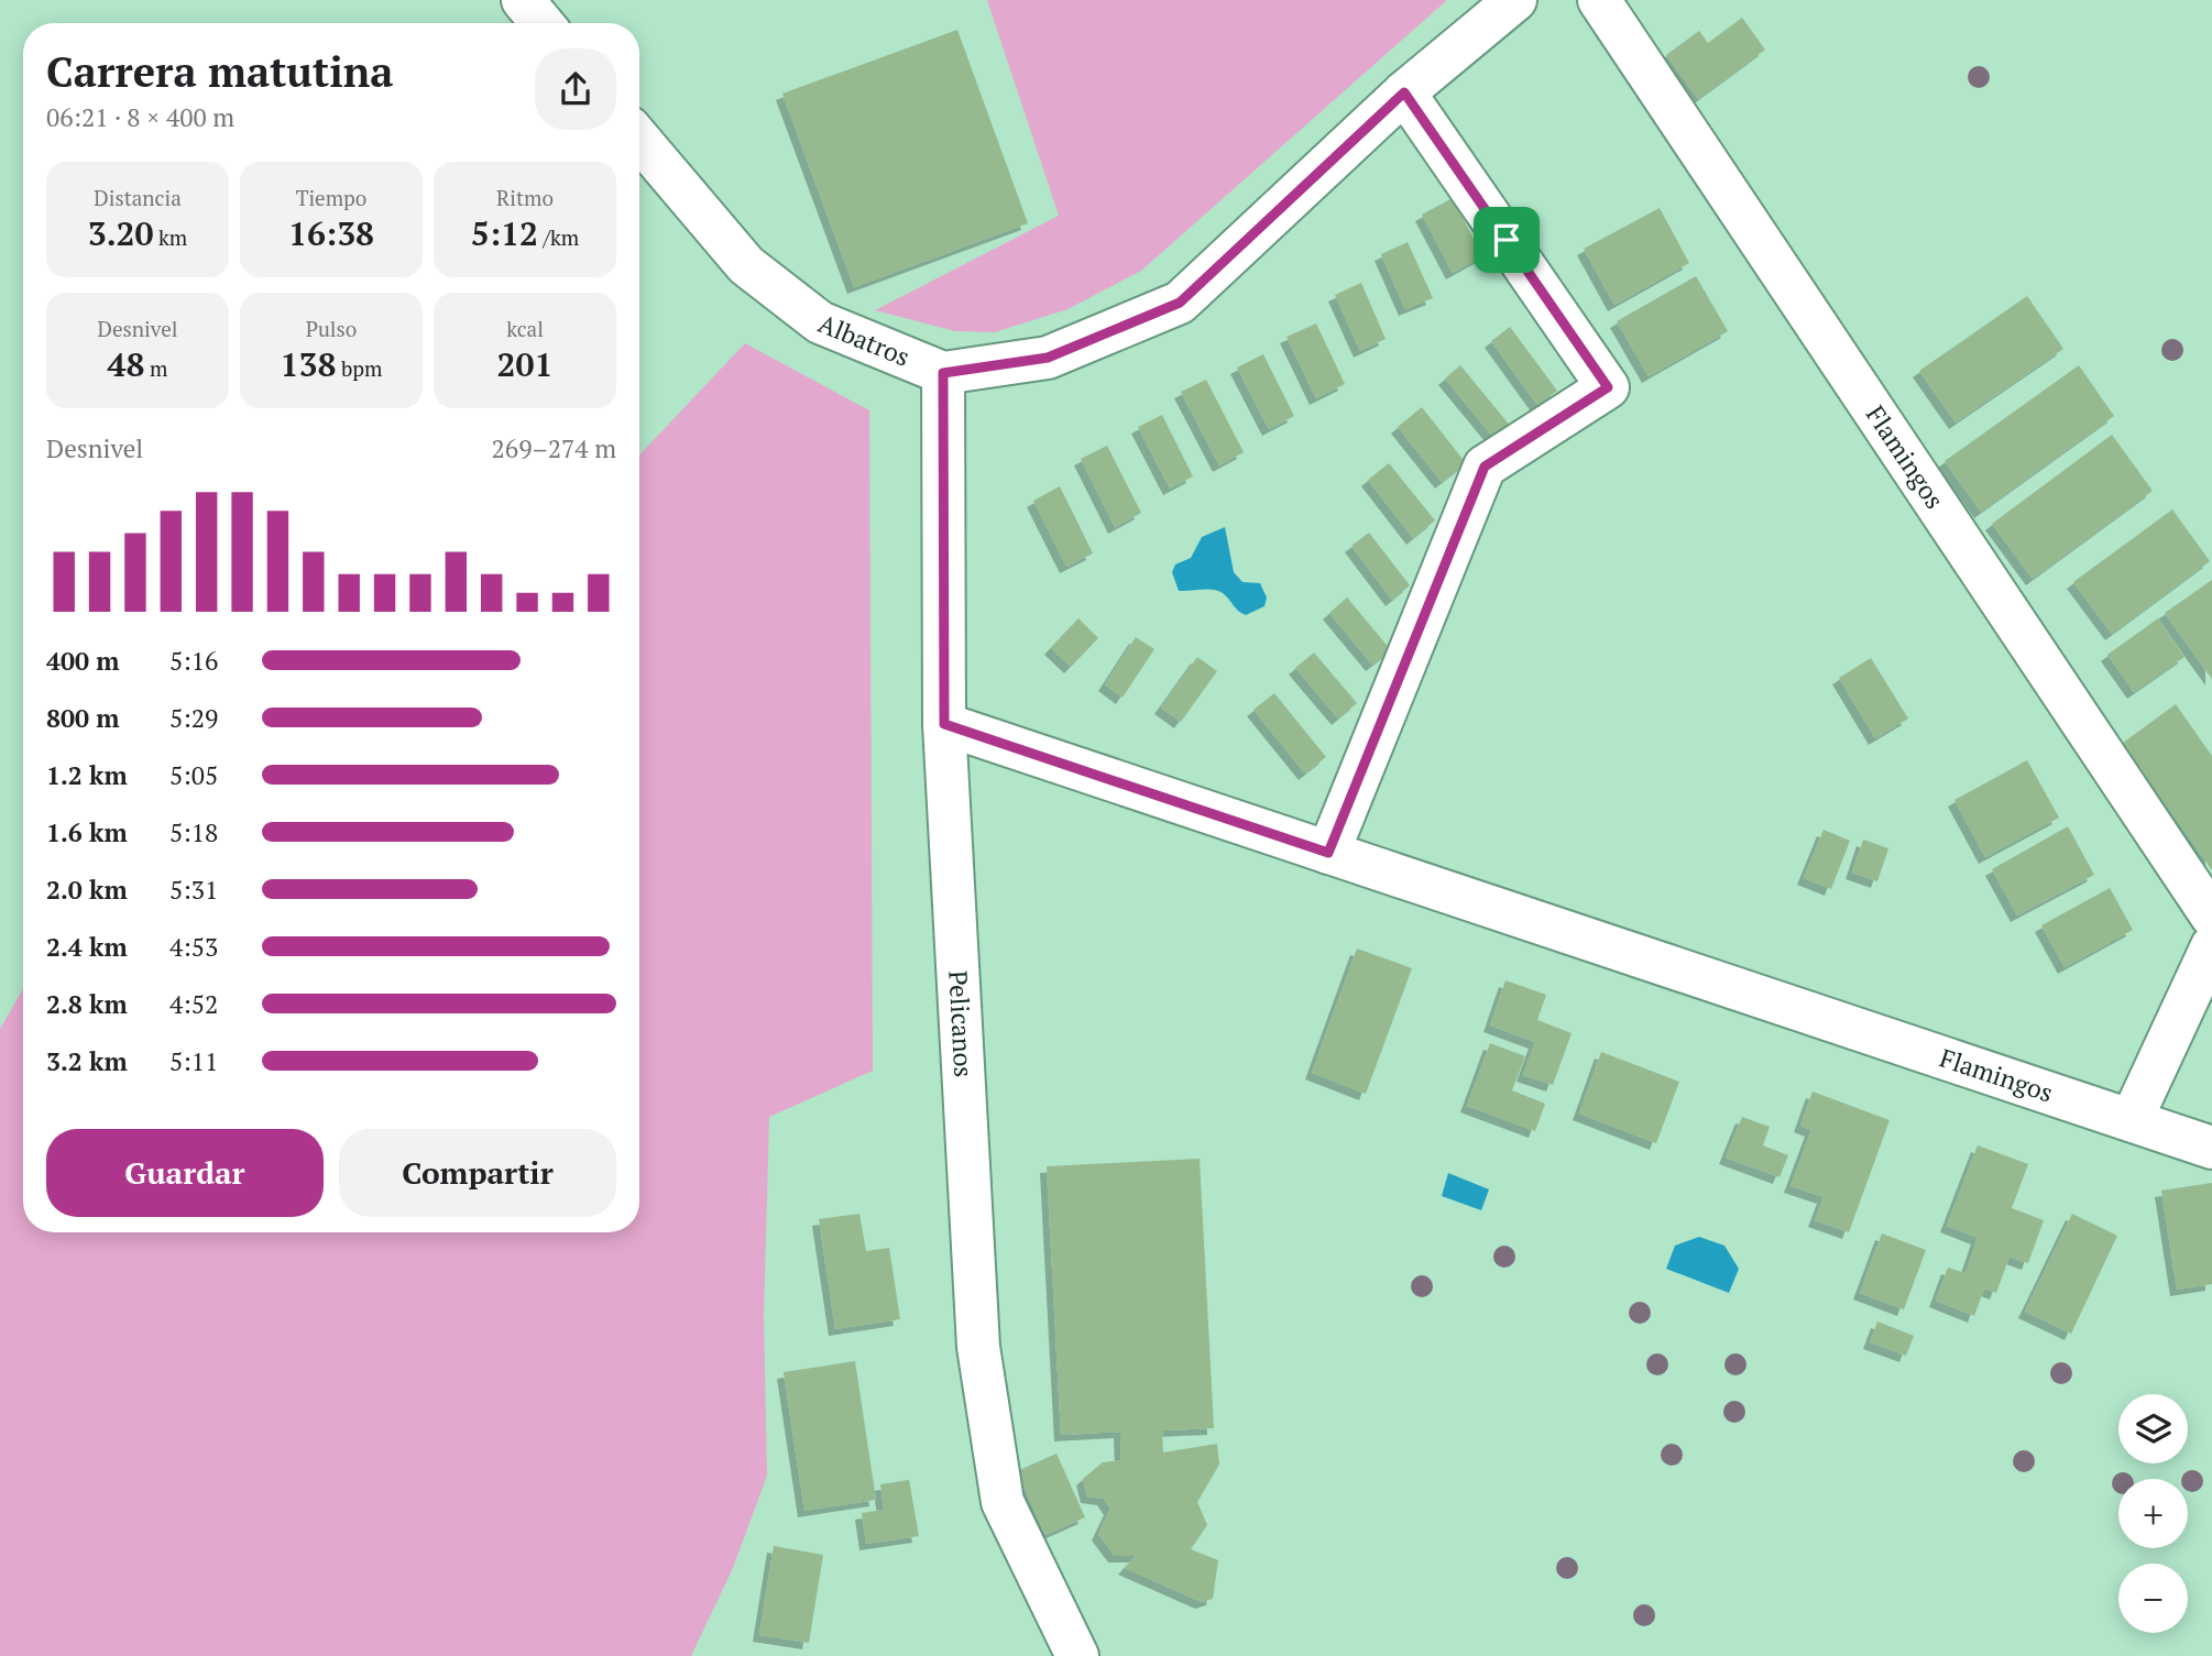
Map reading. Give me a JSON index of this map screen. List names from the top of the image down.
{
  "streets": {
    "street": ["Albatros", "Flamingos", "Pelicanos"]
  },
  "crossings": [
    ["Albatros", "Pelicanos"],
    ["Flamingos", "Pelicanos"]
  ],
  "page": {
    "heading": ["Carrera matutina", "06:21 · 8 × 400 m"],
    "stats": [
      ["Distancia", "3.20 km"],
      ["Tiempo", "16:38"],
      ["Ritmo", "5:12 /km"],
      ["Desnivel", "48 m"],
      ["Pulso", "138 bpm"],
      ["kcal", "201"]
    ],
    "chart": ["Desnivel", "269–274 m"],
    "list": [
      {
        "name": "400 m",
        "note": "5:16"
      },
      {
        "name": "800 m",
        "note": "5:29"
      },
      {
        "name": "1.2 km",
        "note": "5:05"
      },
      {
        "name": "1.6 km",
        "note": "5:18"
      },
      {
        "name": "2.0 km",
        "note": "5:31"
      },
      {
        "name": "2.4 km",
        "note": "4:53"
      },
      {
        "name": "2.8 km",
        "note": "4:52"
      },
      {
        "name": "3.2 km",
        "note": "5:11"
      }
    ],
    "buttons": ["Guardar", "Compartir"],
    "map_buttons": ["+", "−"]
  }
}
